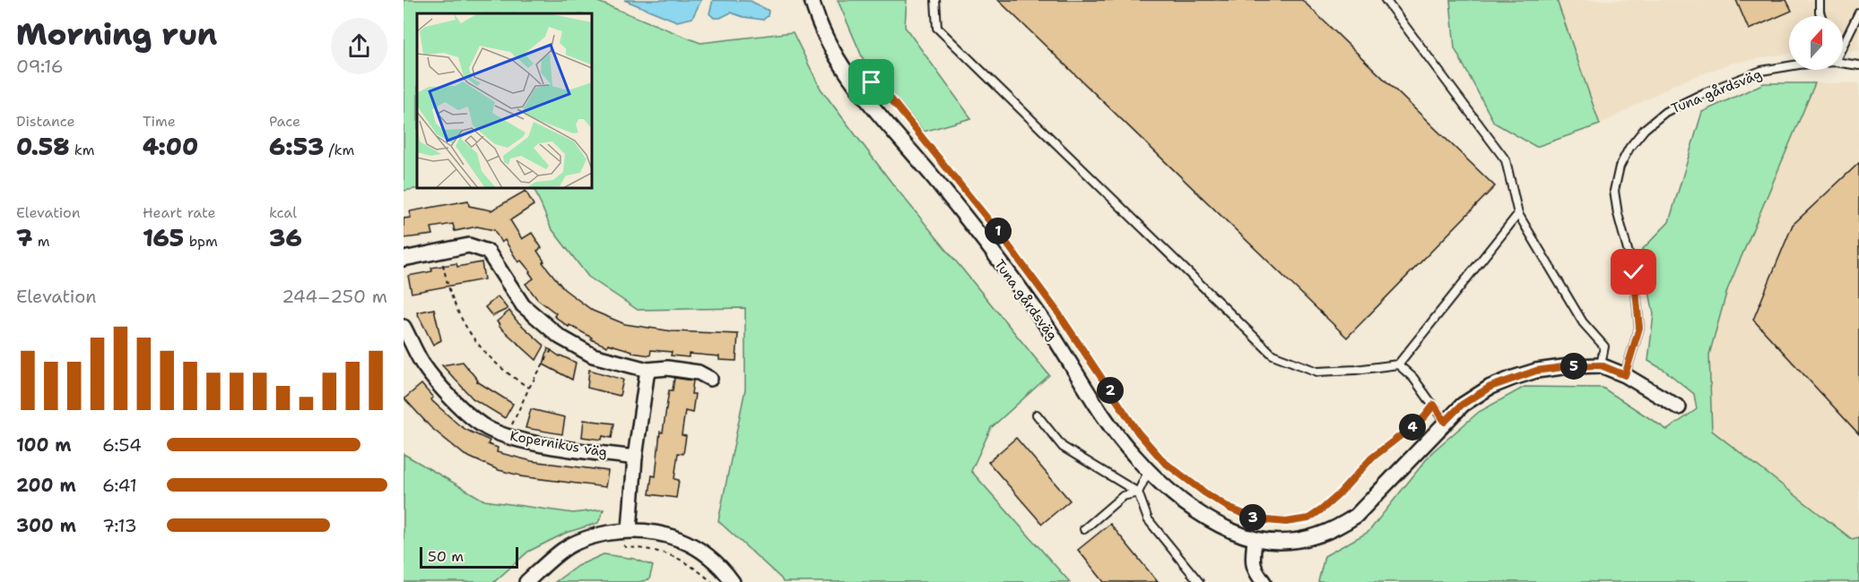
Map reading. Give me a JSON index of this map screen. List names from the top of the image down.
{
  "streets": {
    "street": ["Tuna gårdsväg", "Kopernikus väg"]
  },
  "scale_bar": "50 m",
  "north": "top",
  "page": {
    "heading": ["Morning run", "09:16"],
    "stats": [
      ["Distance", "0.58 km"],
      ["Time", "4:00"],
      ["Pace", "6:53 /km"],
      ["Elevation", "7 m"],
      ["Heart rate", "165 bpm"],
      ["kcal", "36"]
    ],
    "pins": [
      "1",
      "5",
      "2",
      "4",
      "3"
    ],
    "chart": ["Elevation", "244–250 m"],
    "list": [
      {
        "name": "100 m",
        "note": "6:54"
      },
      {
        "name": "200 m",
        "note": "6:41"
      },
      {
        "name": "300 m",
        "note": "7:13"
      }
    ],
    "scale": "50 m"
  }
}
